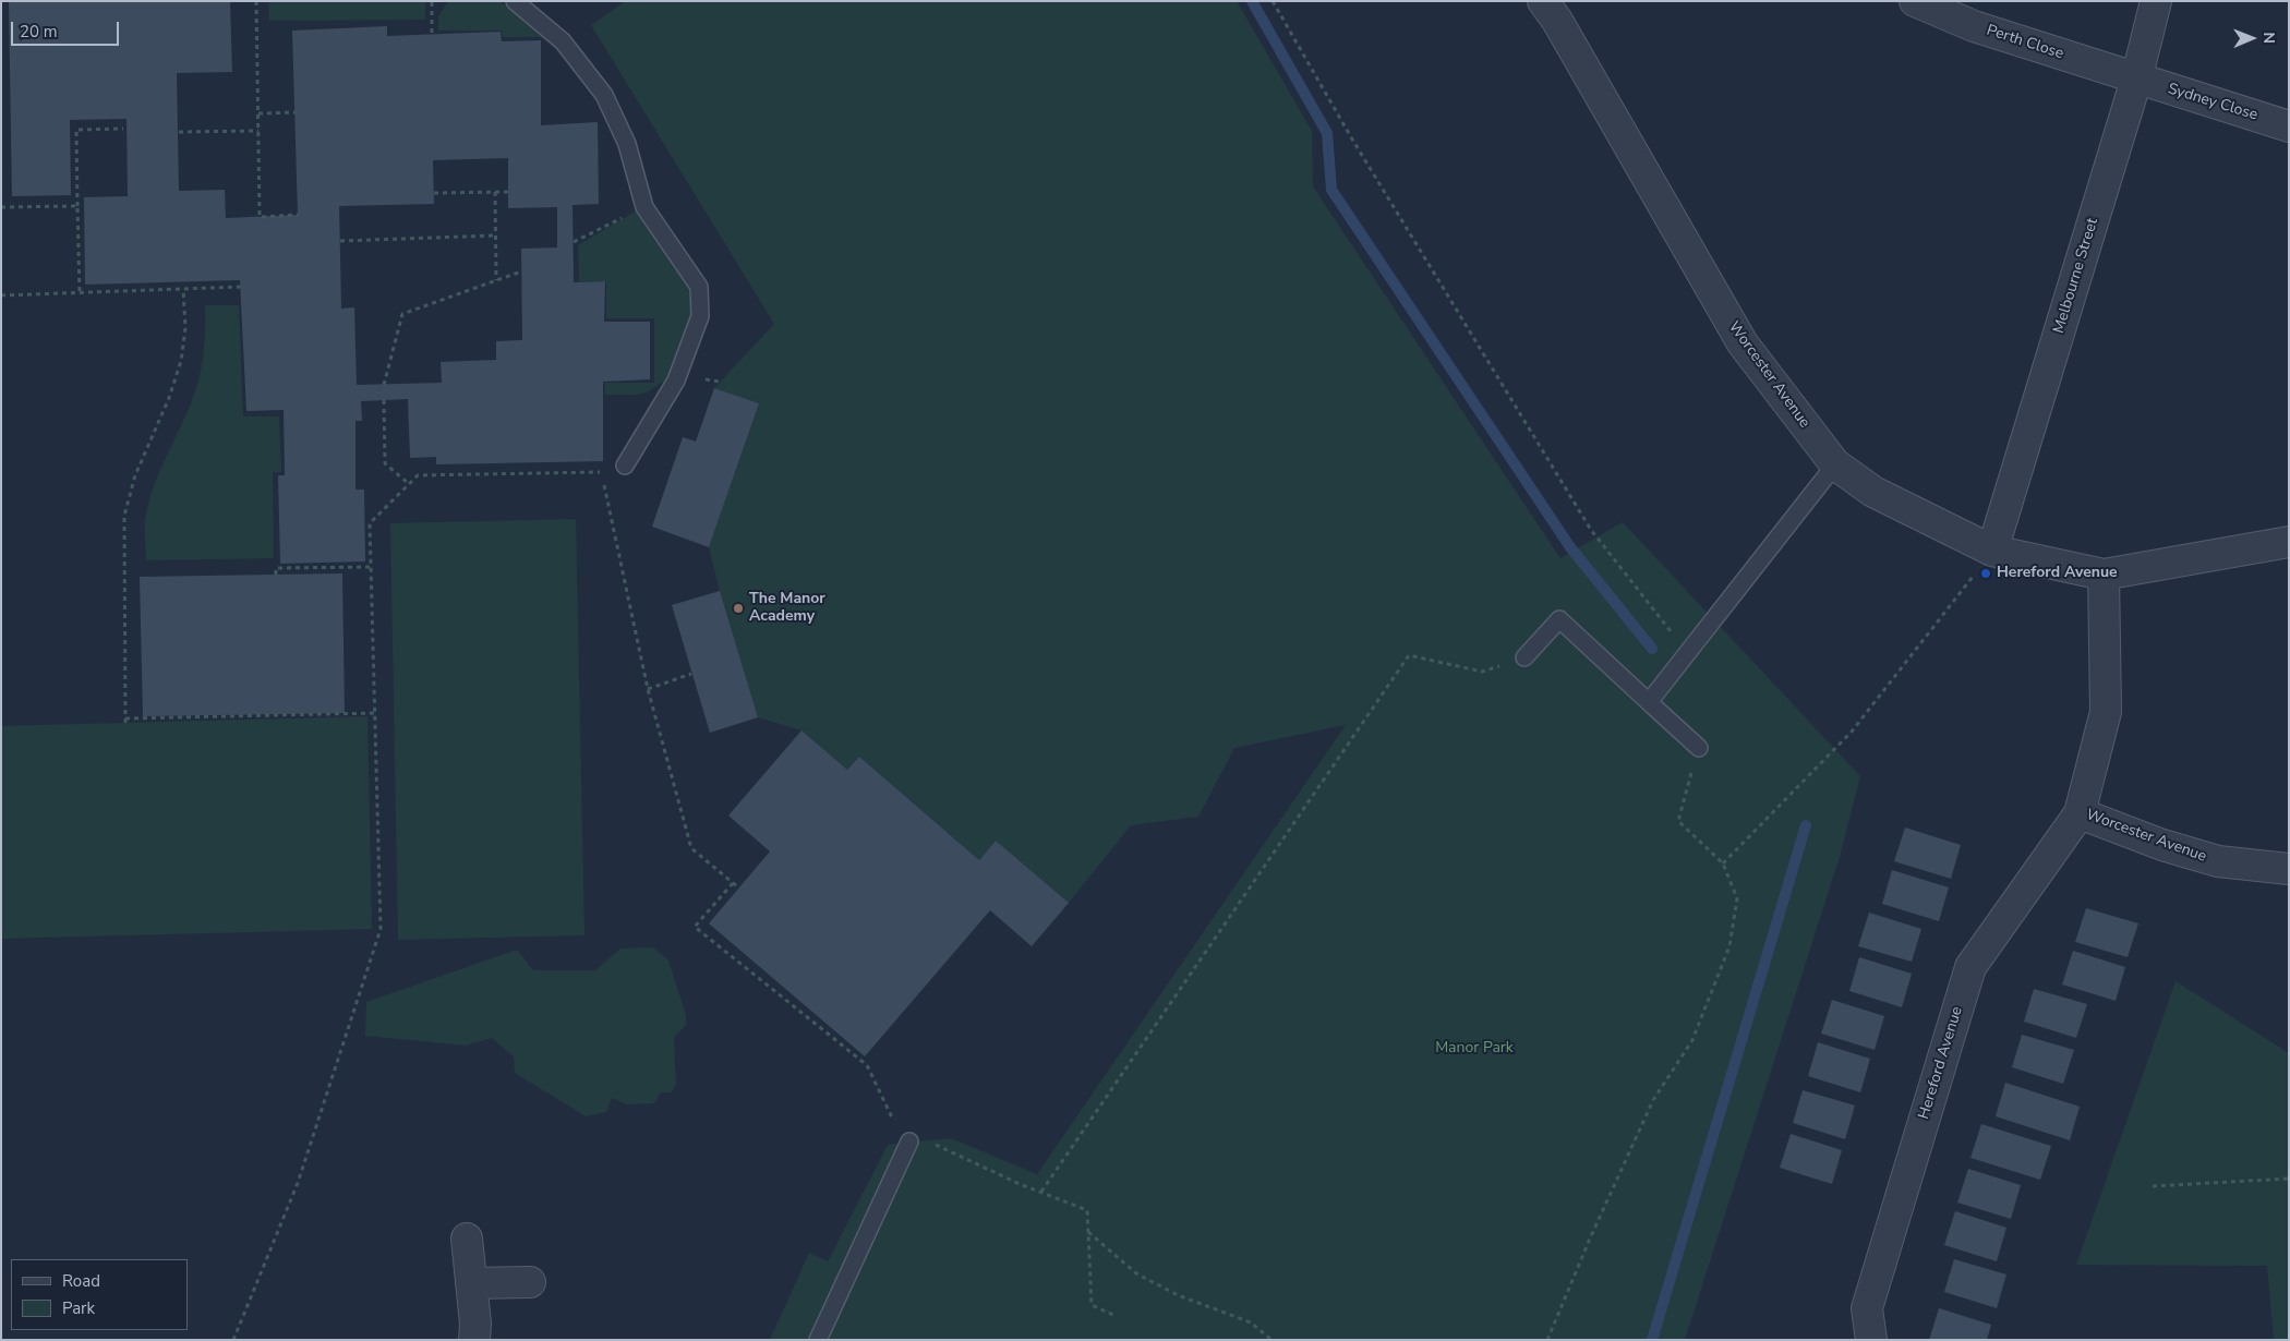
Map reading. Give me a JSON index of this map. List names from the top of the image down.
{
  "streets": {
    "street": [
      "Perth Close",
      "Sydney Close",
      "Melbourne Street",
      "Worcester Avenue",
      "Hereford Avenue"
    ]
  },
  "crossings": [
    ["Perth Close", "Sydney Close"],
    ["Perth Close", "Melbourne Street"],
    ["Sydney Close", "Melbourne Street"],
    ["Melbourne Street", "Worcester Avenue"],
    ["Worcester Avenue", "Hereford Avenue"]
  ],
  "parks": ["Manor Park"],
  "places": ["Hereford Avenue", "The Manor Academy"],
  "legend": ["Road", "Park"],
  "scale_bar": "20 m",
  "north": "right"
}
